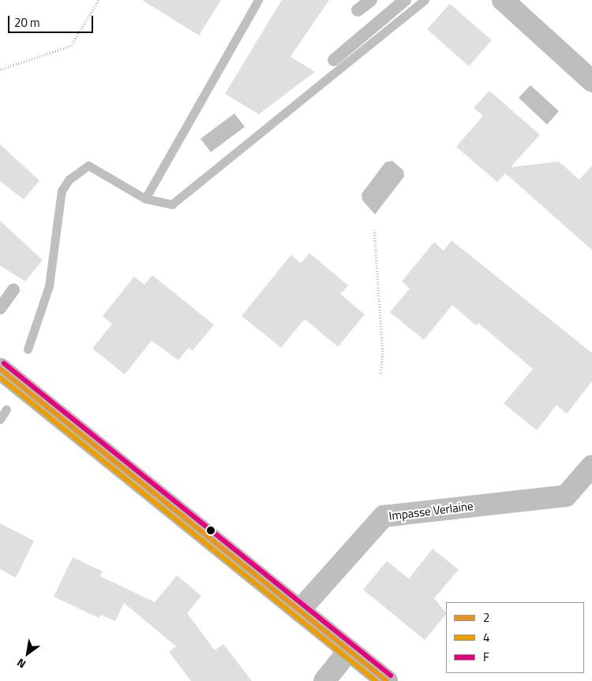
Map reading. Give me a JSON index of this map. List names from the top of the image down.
{
  "streets": {
    "street": ["Impasse Verlaine"]
  },
  "lines": ["transit line F", "transit line 2", "transit line 4"],
  "legend": ["2", "4", "F"],
  "scale_bar": "20 m",
  "north": "bottom left"
}
